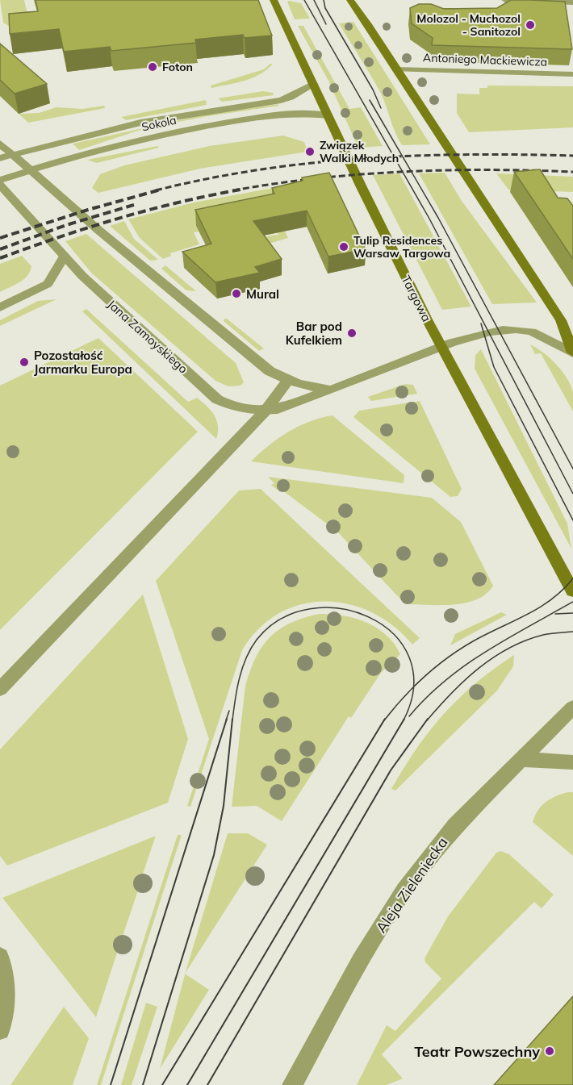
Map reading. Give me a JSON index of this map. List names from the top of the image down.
{
  "streets": {
    "main road": ["Targowa"],
    "street": [
      "Antoniego Mackiewicza",
      "Sokola",
      "Jana Zamoyskiego",
      "Aleja Zieleniecka"
    ]
  },
  "crossings": [
    ["Sokola", "Targowa"],
    ["Sokola", "Jana Zamoyskiego"],
    ["Targowa", "Jana Zamoyskiego"]
  ],
  "places": [
    "Molozol - Muchozol - Sanitozol",
    "Foton",
    "Związek Walki Młodych",
    "Tulip Residences Warsaw Targowa",
    "Mural",
    "Bar pod Kufelkiem",
    "Pozostałość Jarmarku Europa",
    "Teatr Powszechny"
  ]
}
